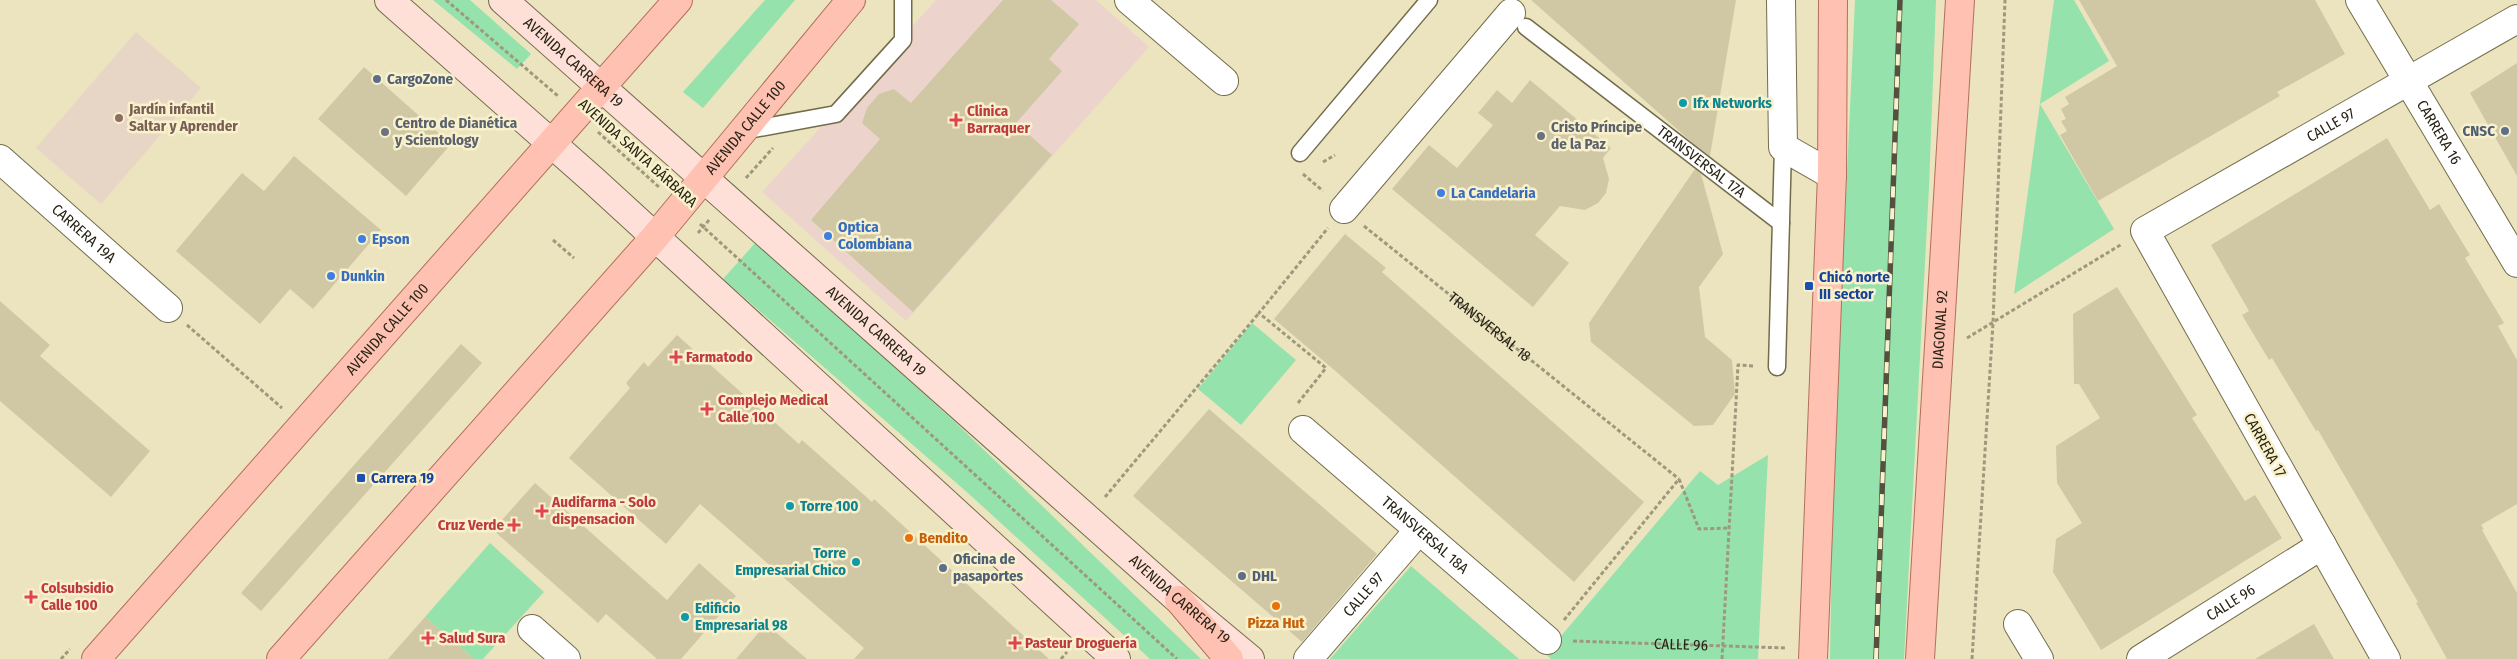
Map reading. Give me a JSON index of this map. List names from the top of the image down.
{
  "streets": {
    "main road": ["AVENIDA CARRERA 19", "AVENIDA CALLE 100", "DIAGONAL 92"],
    "street": [
      "CALLE 97",
      "CARRERA 16",
      "CARRERA 19A",
      "CARRERA 17",
      "TRANSVERSAL 18A",
      "CALLE 96"
    ],
    "lane": ["TRANSVERSAL 17A"],
    "path": ["AVENIDA SANTA BÁRBARA", "TRANSVERSAL 18"]
  },
  "crossings": [
    ["AVENIDA CARRERA 19", "AVENIDA CALLE 100"],
    ["CALLE 97", "CARRERA 16"],
    ["CALLE 97", "CARRERA 17"],
    ["CALLE 97", "TRANSVERSAL 18A"],
    ["AVENIDA CALLE 100", "AVENIDA SANTA BÁRBARA"],
    ["CARRERA 17", "CALLE 96"],
    ["TRANSVERSAL 18A", "CALLE 96"]
  ],
  "places": {
    "other": [
      "CargoZone",
      "Ifx Networks",
      "Jardín infantil Saltar y Aprender",
      "CNSC",
      "Centro de Dianética y Scientology",
      "Cristo Príncipe de la Paz",
      "La Candelaria",
      "Optica Colombiana",
      "Epson",
      "Dunkin",
      "Torre 100",
      "Bendito",
      "Torre Empresarial Chico",
      "Oficina de pasaportes",
      "DHL",
      "Pizza Hut",
      "Edificio Empresarial 98"
    ],
    "health": [
      "Clinica Barraquer",
      "Farmatodo",
      "Complejo Medical Calle 100",
      "Audifarma - Solo dispensacion",
      "Cruz Verde",
      "Colsubsidio Calle 100",
      "Salud Sura",
      "Pasteur Droguería"
    ],
    "transit": ["Chicó norte III sector", "Carrera 19"]
  }
}
